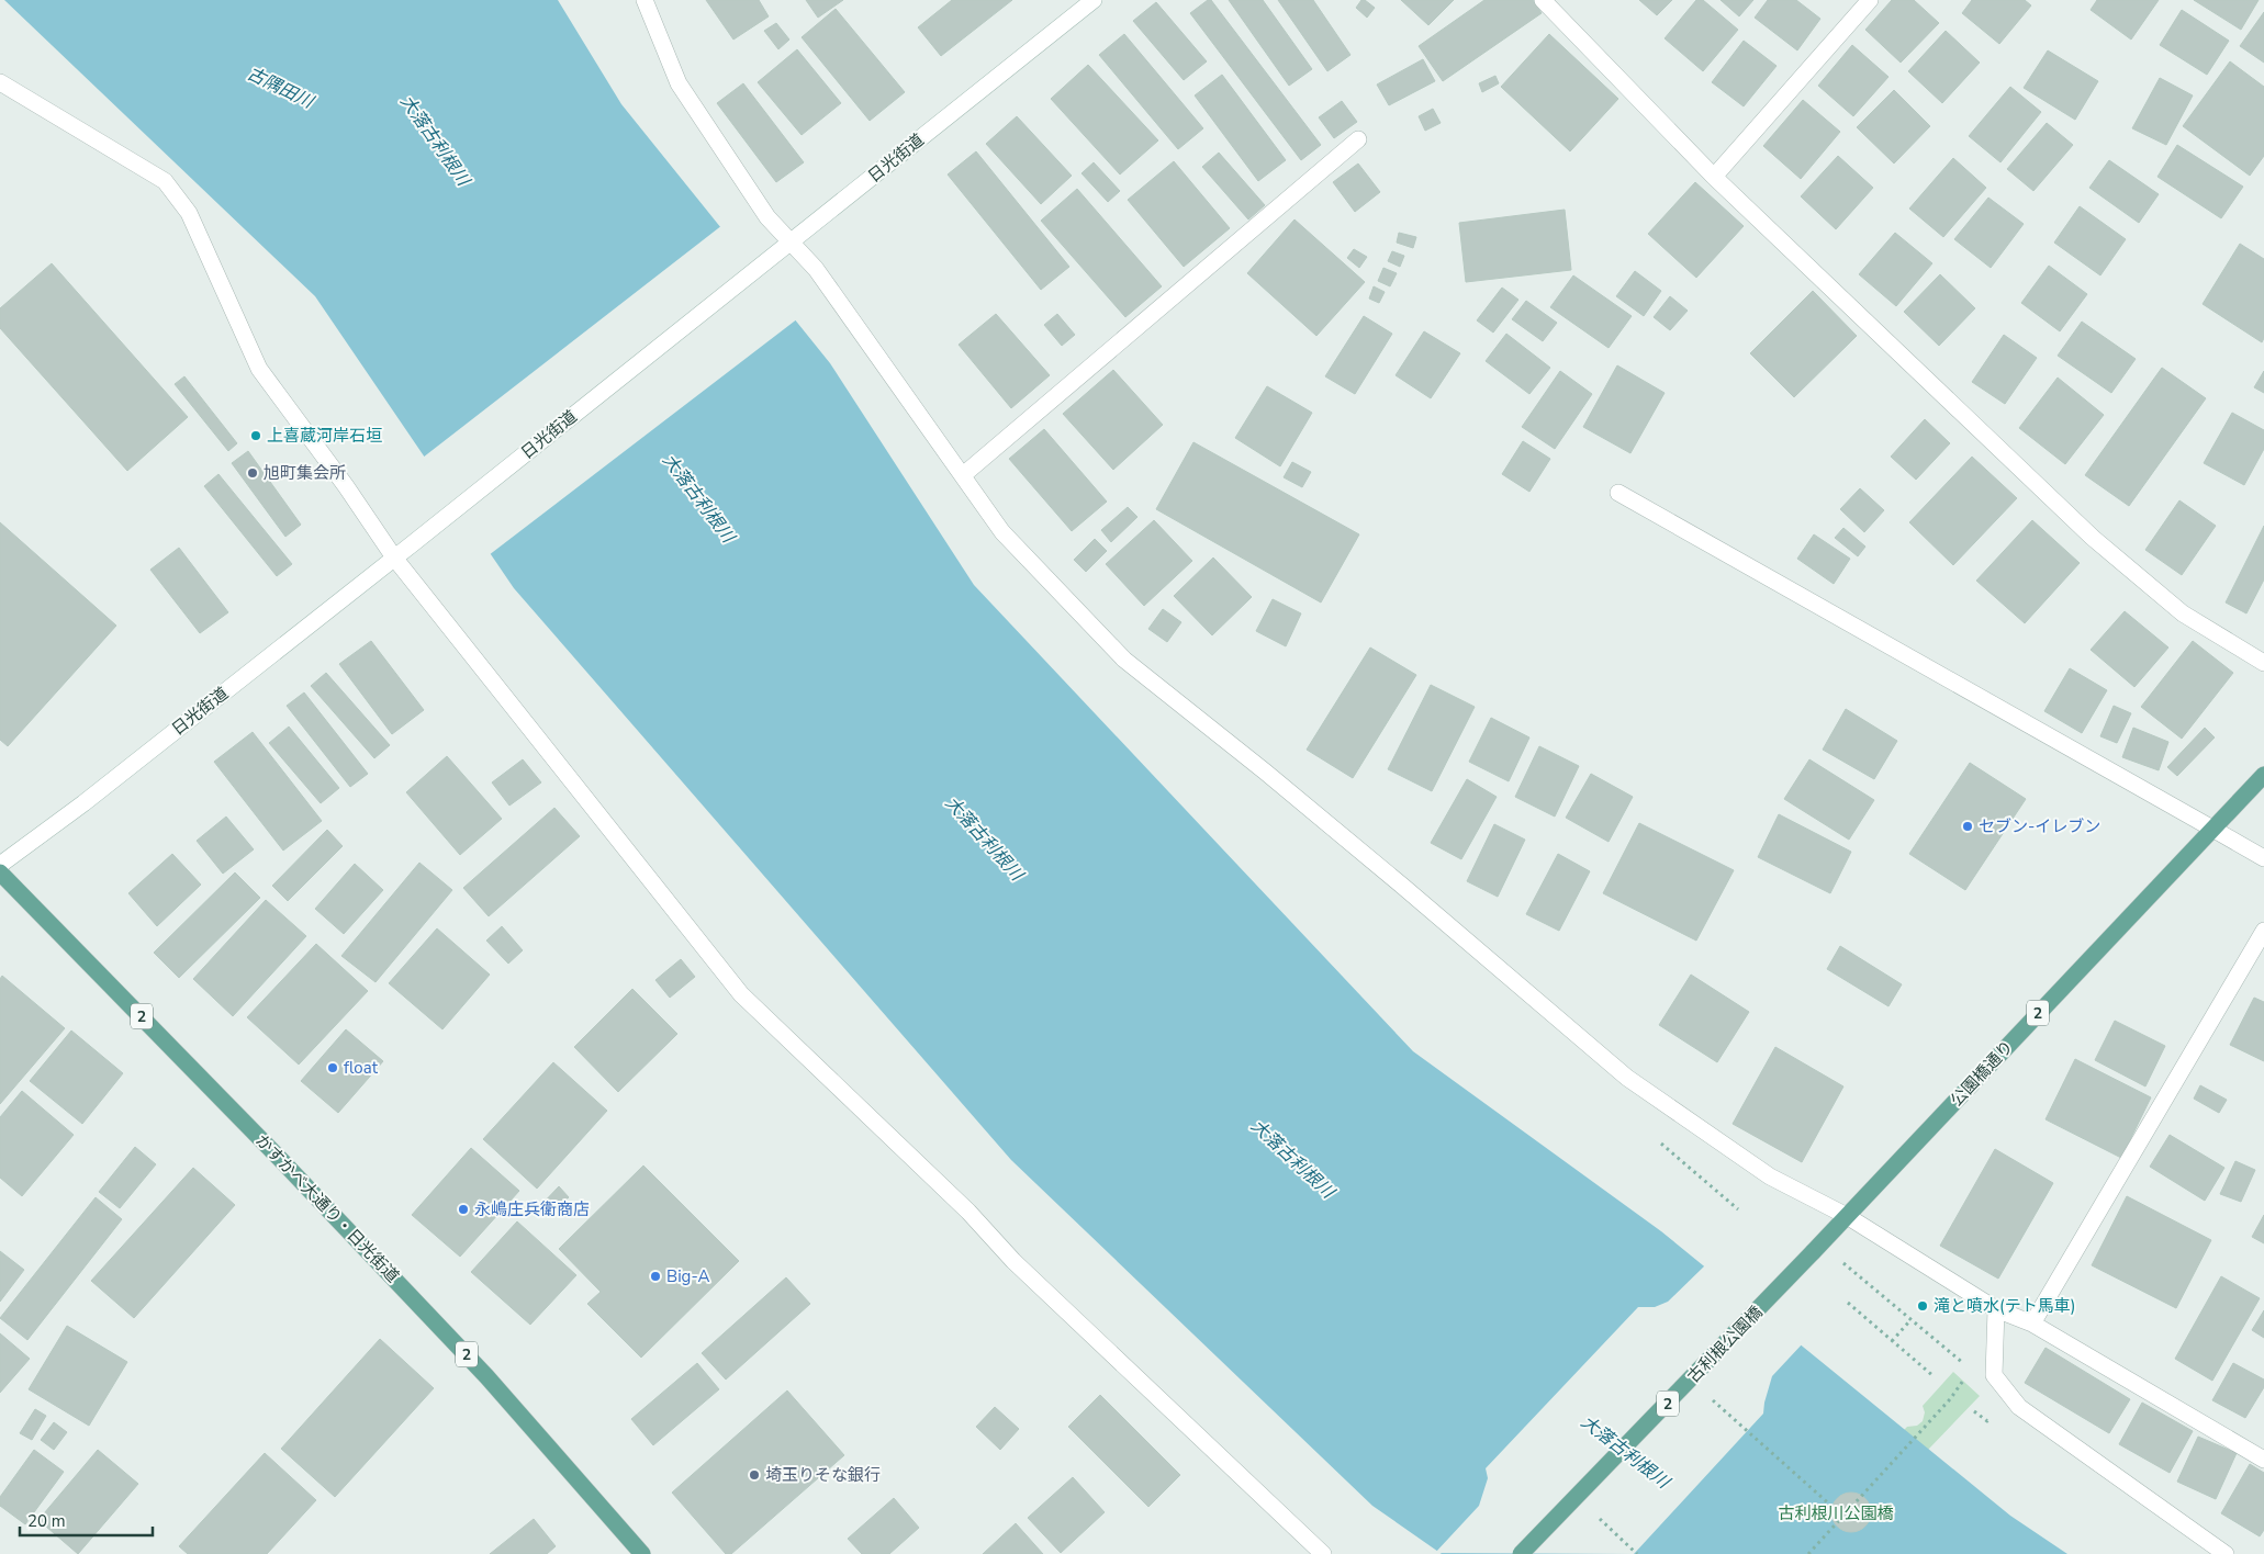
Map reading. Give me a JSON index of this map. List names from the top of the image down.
{
  "streets": {
    "main road": [
      "2",
      "公園橋通り",
      "かすかべ大通り・日光街道",
      "古利根公園橋"
    ],
    "street": ["日光街道"]
  },
  "crossings": [
    ["公園橋通り", "古利根公園橋"]
  ],
  "water": ["古隅田川", "大落古利根川"],
  "parks": ["古利根川公園橋"],
  "places": [
    "上喜蔵河岸石垣",
    "旭町集会所",
    "セブン-イレブン",
    "float",
    "永嶋庄兵衛商店",
    "Big-A",
    "滝と噴水(テト馬車)",
    "埼玉りそな銀行"
  ],
  "scale_bar": "20 m"
}
